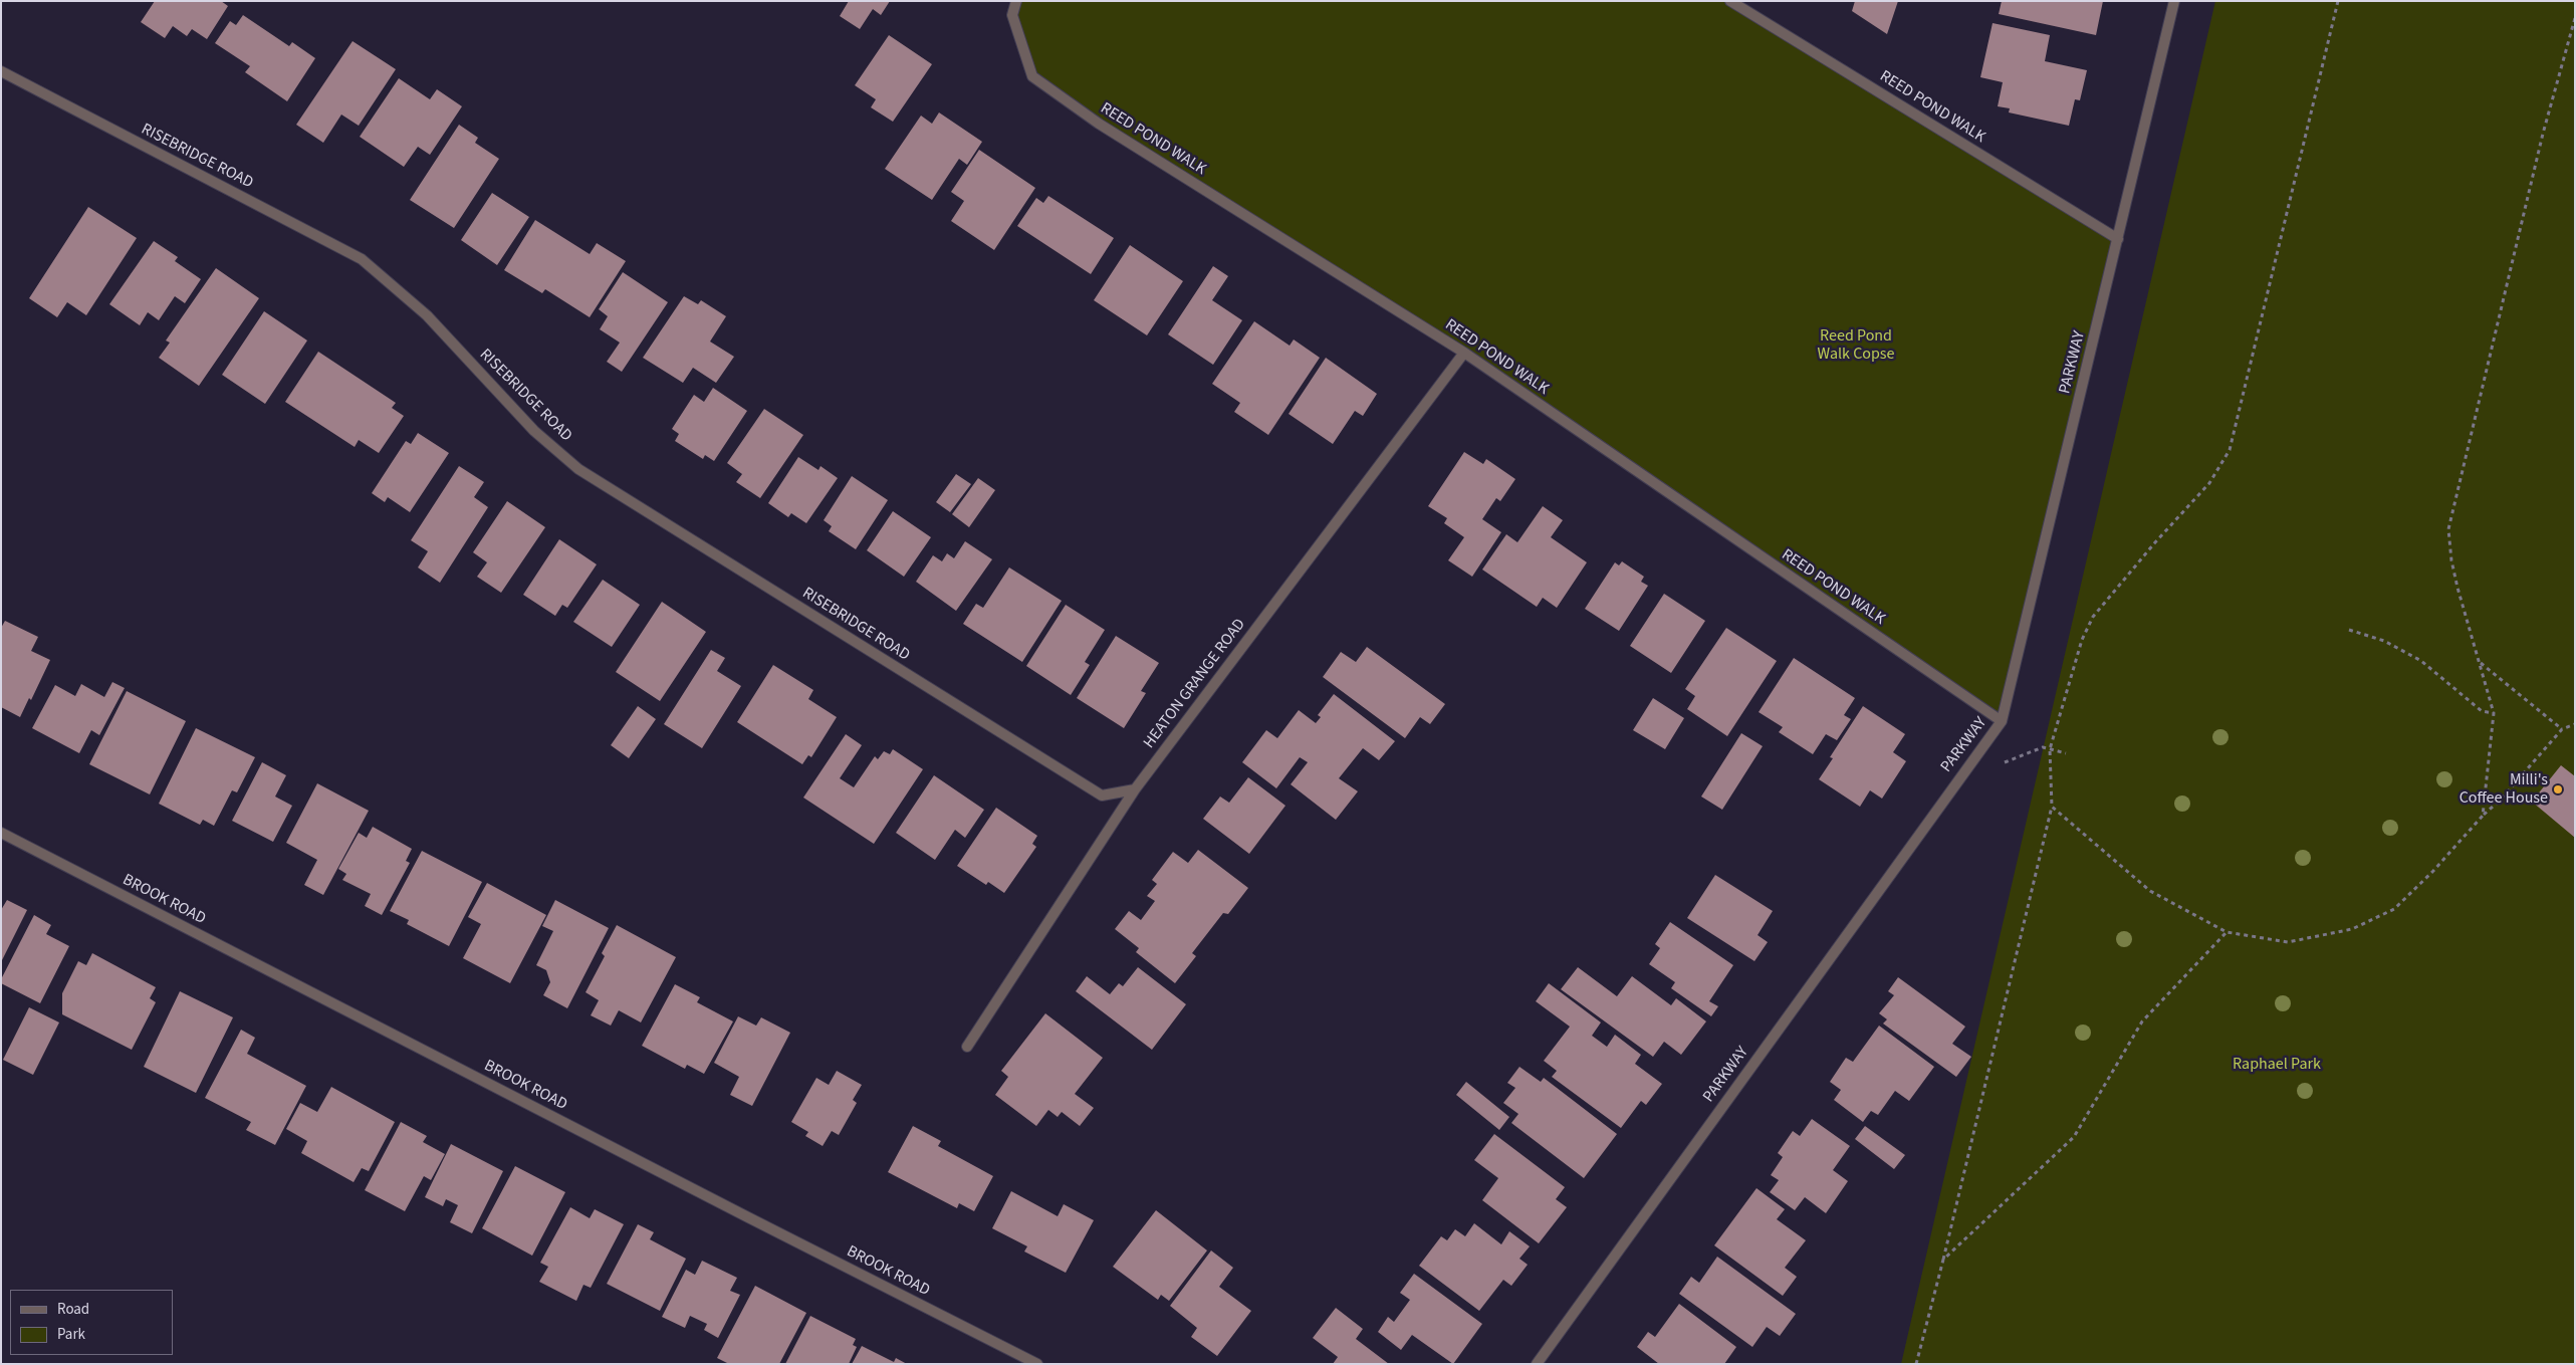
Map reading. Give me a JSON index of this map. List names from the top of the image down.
{
  "streets": {
    "street": [
      "REED POND WALK",
      "RISEBRIDGE ROAD",
      "PARKWAY",
      "HEATON GRANGE ROAD",
      "BROOK ROAD"
    ]
  },
  "crossings": [
    ["REED POND WALK", "PARKWAY"],
    ["REED POND WALK", "HEATON GRANGE ROAD"],
    ["RISEBRIDGE ROAD", "HEATON GRANGE ROAD"]
  ],
  "parks": ["Reed Pond Walk Copse", "Raphael Park"],
  "places": ["Milli's Coffee House"],
  "legend": ["Road", "Park"]
}
